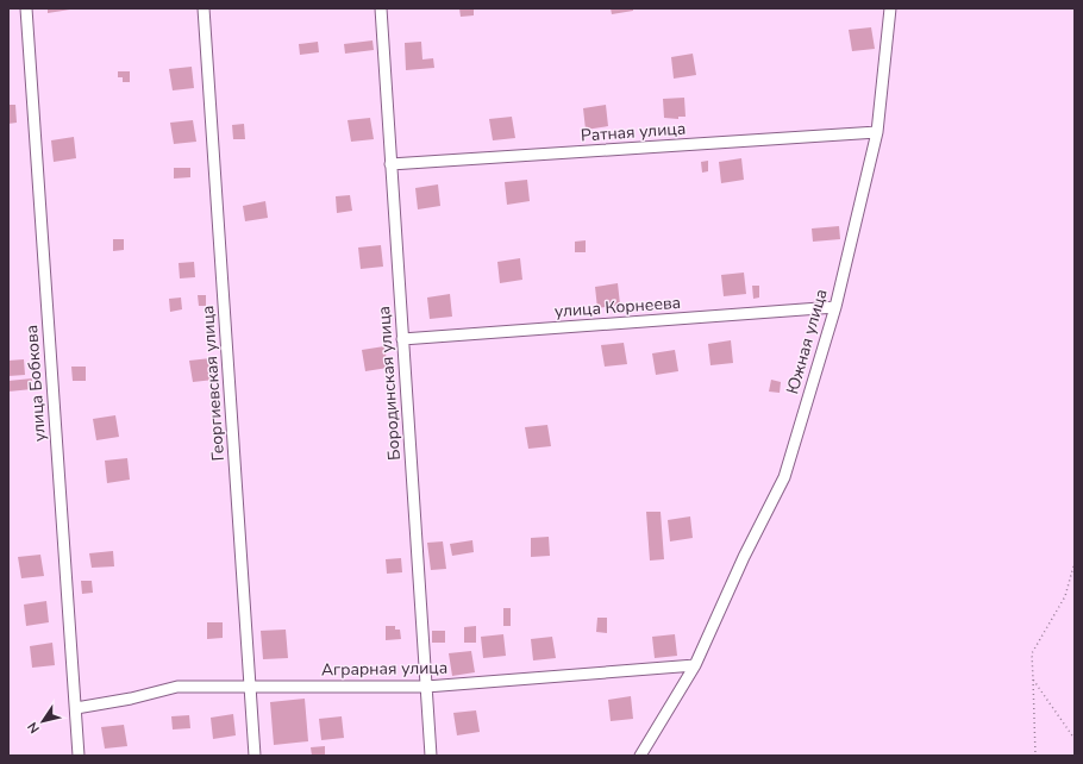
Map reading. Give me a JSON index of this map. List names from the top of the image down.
{
  "streets": {
    "street": [
      "Ратная улица",
      "улица Корнеева",
      "Южная улица",
      "улица Бобкова",
      "Георгиевская улица",
      "Бородинская улица",
      "Аграрная улица"
    ]
  },
  "crossings": [
    ["Ратная улица", "Южная улица"],
    ["Ратная улица", "Бородинская улица"],
    ["улица Корнеева", "Южная улица"],
    ["улица Корнеева", "Бородинская улица"],
    ["Южная улица", "Аграрная улица"],
    ["улица Бобкова", "Аграрная улица"],
    ["Георгиевская улица", "Аграрная улица"],
    ["Бородинская улица", "Аграрная улица"]
  ],
  "north": "bottom left"
}
